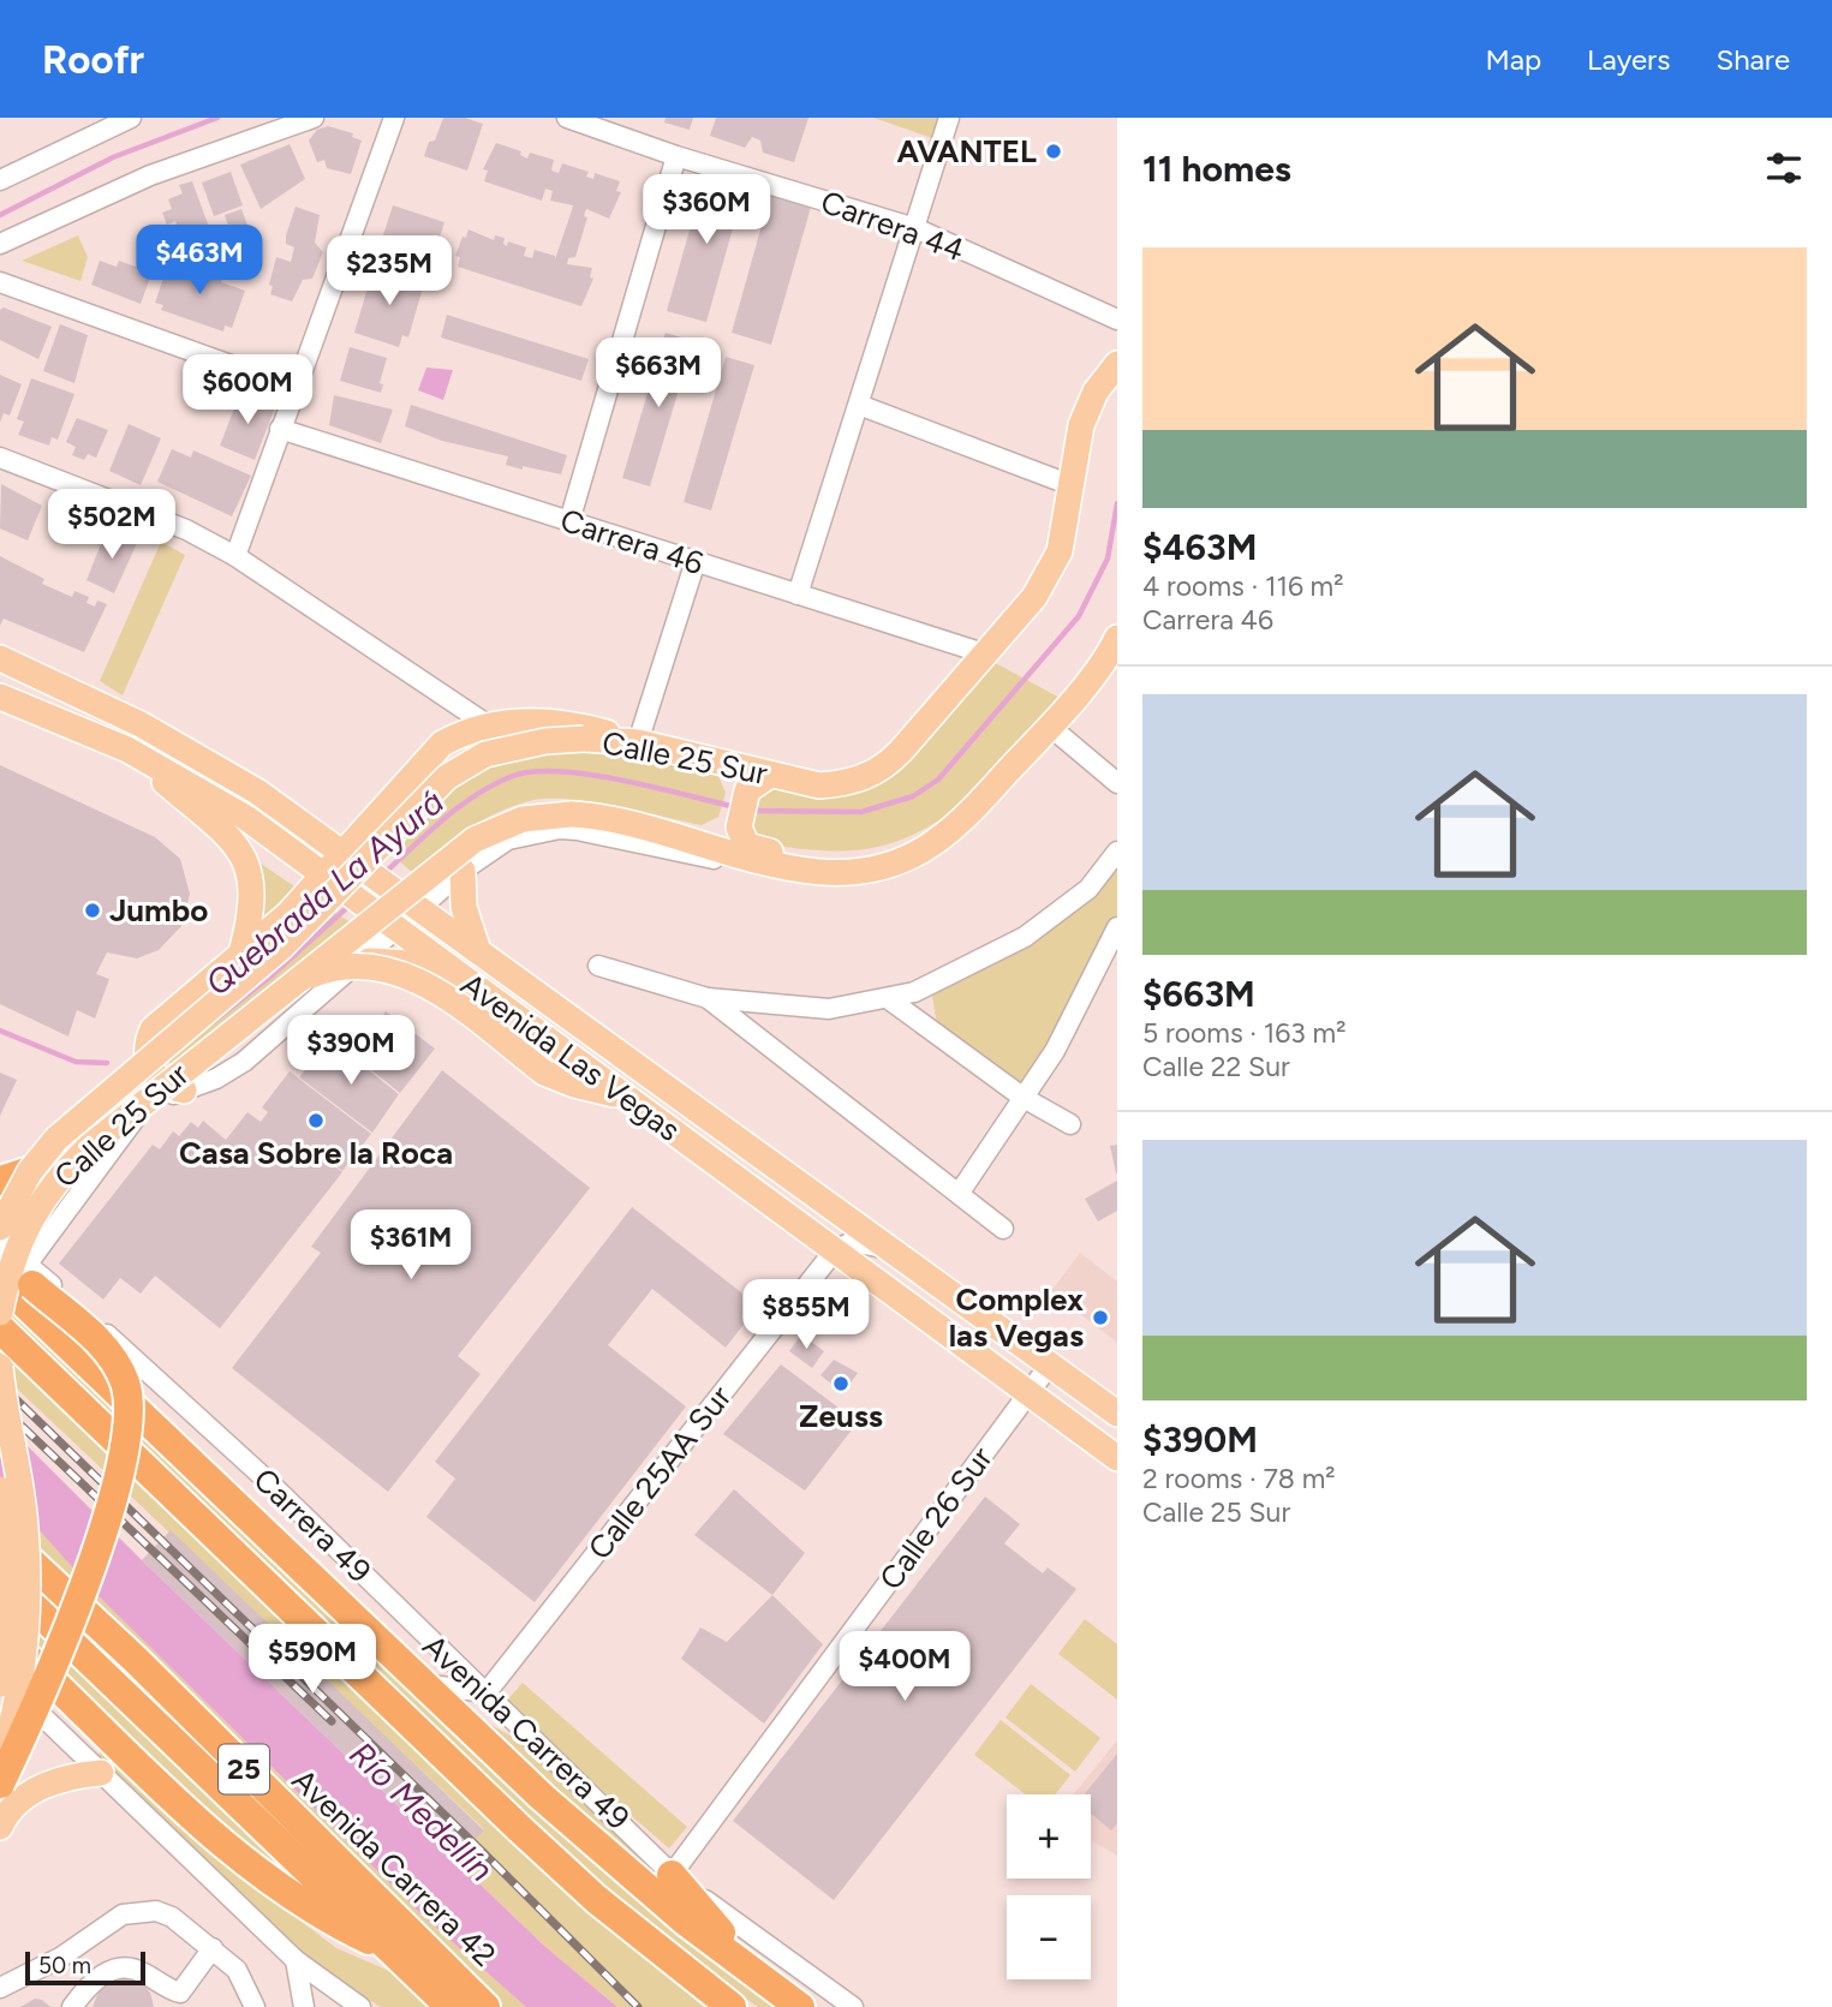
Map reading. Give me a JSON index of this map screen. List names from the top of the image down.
{
  "streets": {
    "highway": ["Avenida Carrera 49", "25", "Avenida Carrera 42"],
    "main road": ["Calle 25 Sur", "Avenida Las Vegas"],
    "street": [
      "Carrera 44",
      "Carrera 46",
      "Calle 25AA Sur",
      "Calle 26 Sur",
      "Carrera 49"
    ]
  },
  "crossings": [
    ["Carrera 46", "Calle 25 Sur"],
    ["Calle 25 Sur", "Avenida Las Vegas"],
    ["Calle 25 Sur", "Carrera 49"],
    ["Avenida Las Vegas", "Calle 25AA Sur"],
    ["Avenida Las Vegas", "Calle 26 Sur"],
    ["Calle 25AA Sur", "Carrera 49"],
    ["Calle 26 Sur", "Carrera 49"]
  ],
  "water": ["Quebrada La Ayurá", "Río Medellín"],
  "places": [
    "AVANTEL",
    "Jumbo",
    "Casa Sobre la Roca",
    "Complex las Vegas",
    "Zeuss"
  ],
  "scale_bar": "50 m",
  "page": {
    "header": "Roofr",
    "nav": ["Map", "Layers", "Share"],
    "heading": "11 homes",
    "price": [
      "$360M",
      "$463M",
      "$235M",
      "$663M",
      "$600M",
      "$502M",
      "$390M",
      "$361M",
      "$855M",
      "$590M",
      "$400M"
    ],
    "list": [
      {
        "name": "$463M",
        "note": "4 rooms · 116 m² · Carrera 46"
      },
      {
        "name": "$663M",
        "note": "5 rooms · 163 m² · Calle 22 Sur"
      },
      {
        "name": "$390M",
        "note": "2 rooms · 78 m² · Calle 25 Sur"
      }
    ],
    "map_buttons": ["+", "−"],
    "scale": "50 m"
  }
}
